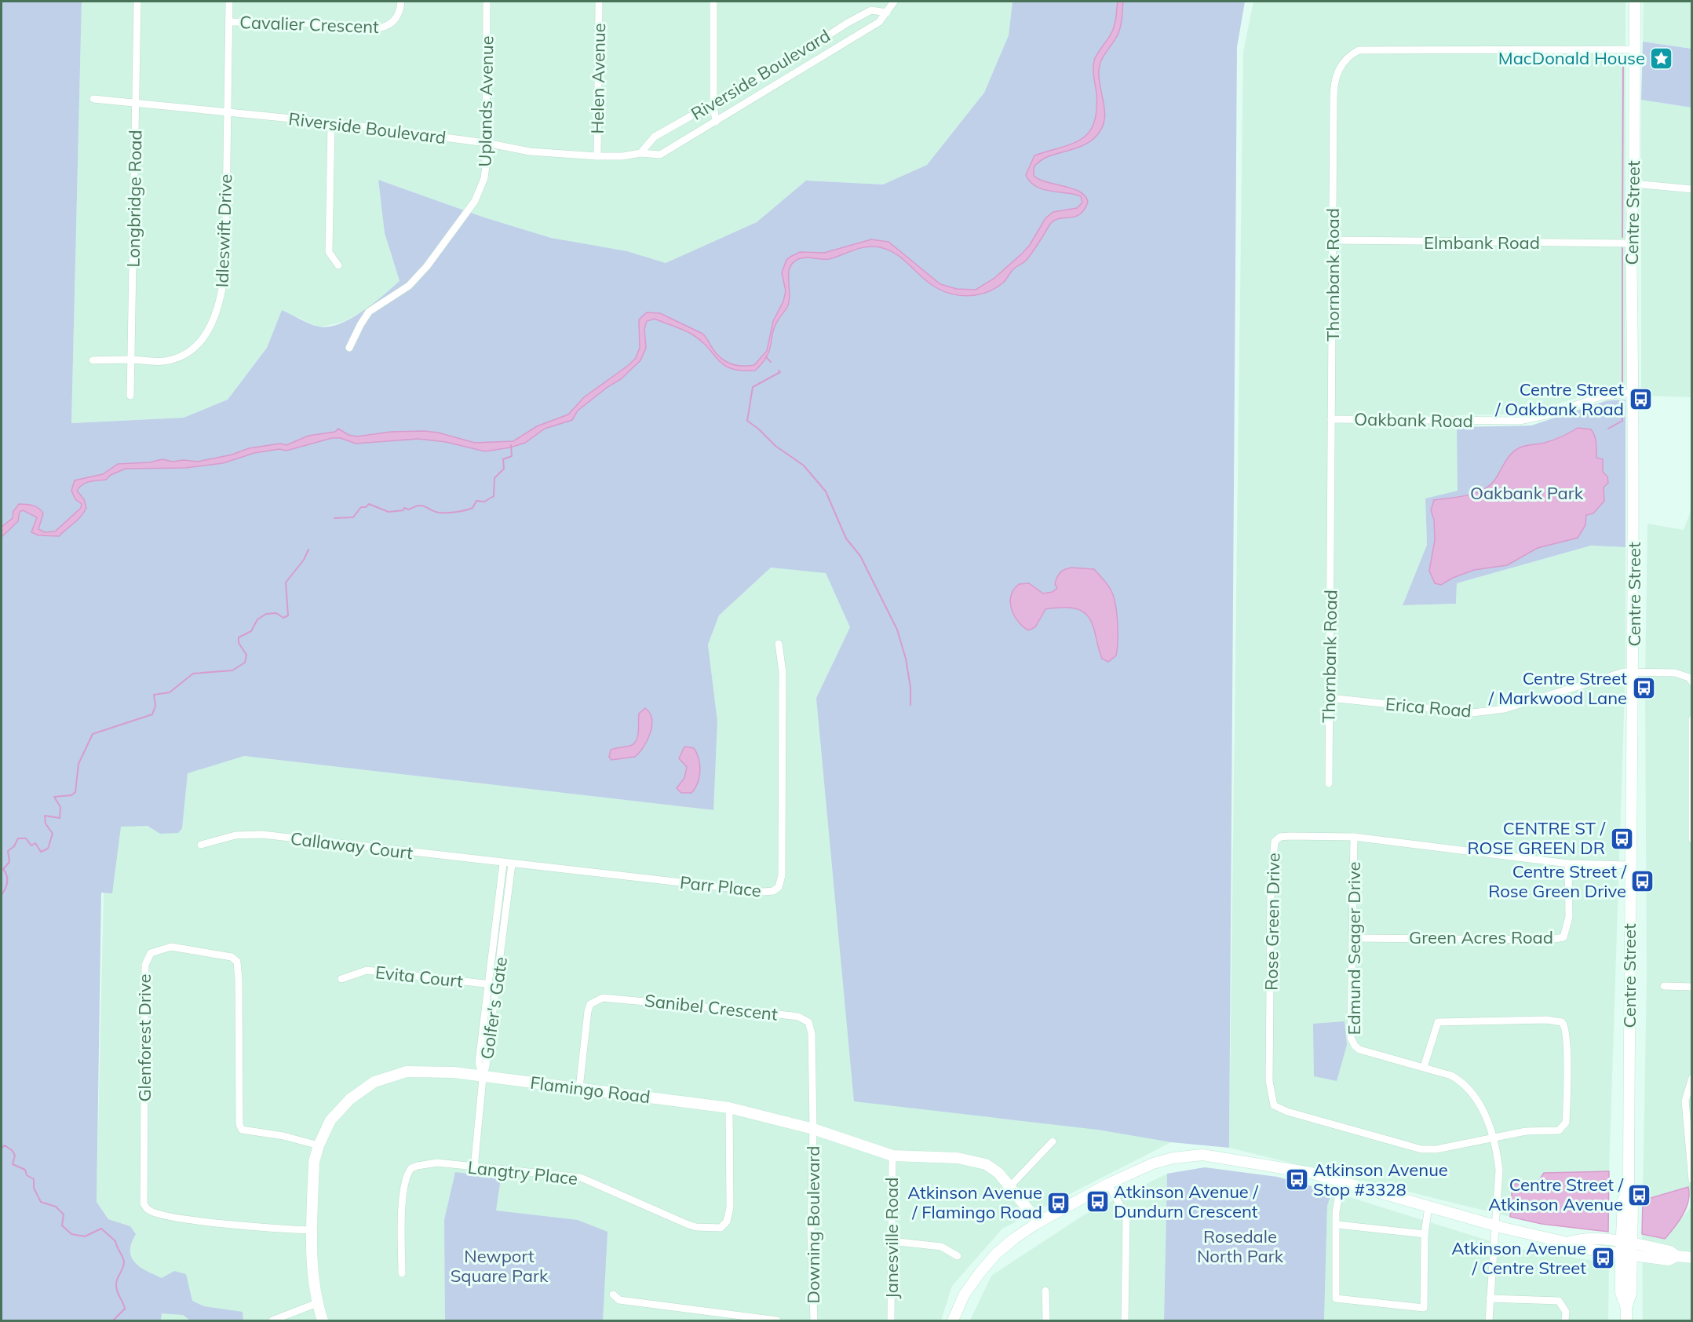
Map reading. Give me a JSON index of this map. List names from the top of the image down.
{
  "streets": {
    "street": [
      "Cavalier Crescent",
      "Riverside Boulevard",
      "Helen Avenue",
      "Uplands Avenue",
      "Longbridge Road",
      "Centre Street",
      "Idleswift Drive",
      "Elmbank Road",
      "Thornbank Road",
      "Oakbank Road",
      "Erica Road",
      "Callaway Court",
      "Parr Place",
      "Rose Green Drive",
      "Green Acres Road",
      "Edmund Seager Drive",
      "Evita Court",
      "Sanibel Crescent",
      "Golfer's Gate",
      "Glenforest Drive",
      "Flamingo Road",
      "Langtry Place",
      "Downing Boulevard",
      "Janesville Road"
    ]
  },
  "crossings": [
    ["Cavalier Crescent", "Idleswift Drive"],
    ["Riverside Boulevard", "Helen Avenue"],
    ["Riverside Boulevard", "Uplands Avenue"],
    ["Riverside Boulevard", "Longbridge Road"],
    ["Riverside Boulevard", "Idleswift Drive"],
    ["Longbridge Road", "Idleswift Drive"],
    ["Centre Street", "Elmbank Road"],
    ["Centre Street", "Thornbank Road"],
    ["Centre Street", "Oakbank Road"],
    ["Centre Street", "Erica Road"],
    ["Centre Street", "Rose Green Drive"],
    ["Elmbank Road", "Thornbank Road"],
    ["Thornbank Road", "Oakbank Road"],
    ["Thornbank Road", "Erica Road"],
    ["Callaway Court", "Parr Place"],
    ["Callaway Court", "Golfer's Gate"],
    ["Parr Place", "Golfer's Gate"],
    ["Rose Green Drive", "Green Acres Road"],
    ["Rose Green Drive", "Edmund Seager Drive"],
    ["Green Acres Road", "Edmund Seager Drive"],
    ["Evita Court", "Golfer's Gate"],
    ["Sanibel Crescent", "Flamingo Road"],
    ["Sanibel Crescent", "Downing Boulevard"],
    ["Golfer's Gate", "Flamingo Road"],
    ["Glenforest Drive", "Flamingo Road"],
    ["Flamingo Road", "Langtry Place"],
    ["Flamingo Road", "Downing Boulevard"],
    ["Flamingo Road", "Janesville Road"]
  ],
  "parks": ["Oakbank Park", "Rosedale North Park", "Newport Square Park"],
  "places": {
    "place": ["MacDonald House"],
    "bus stop": [
      "Centre Street / Oakbank Road",
      "Centre Street / Markwood Lane",
      "CENTRE ST / ROSE GREEN DR",
      "Centre Street / Rose Green Drive",
      "Atkinson Avenue Stop #3328",
      "Centre Street / Atkinson Avenue",
      "Atkinson Avenue / Dundurn Crescent",
      "Atkinson Avenue / Flamingo Road",
      "Atkinson Avenue / Centre Street"
    ]
  }
}
